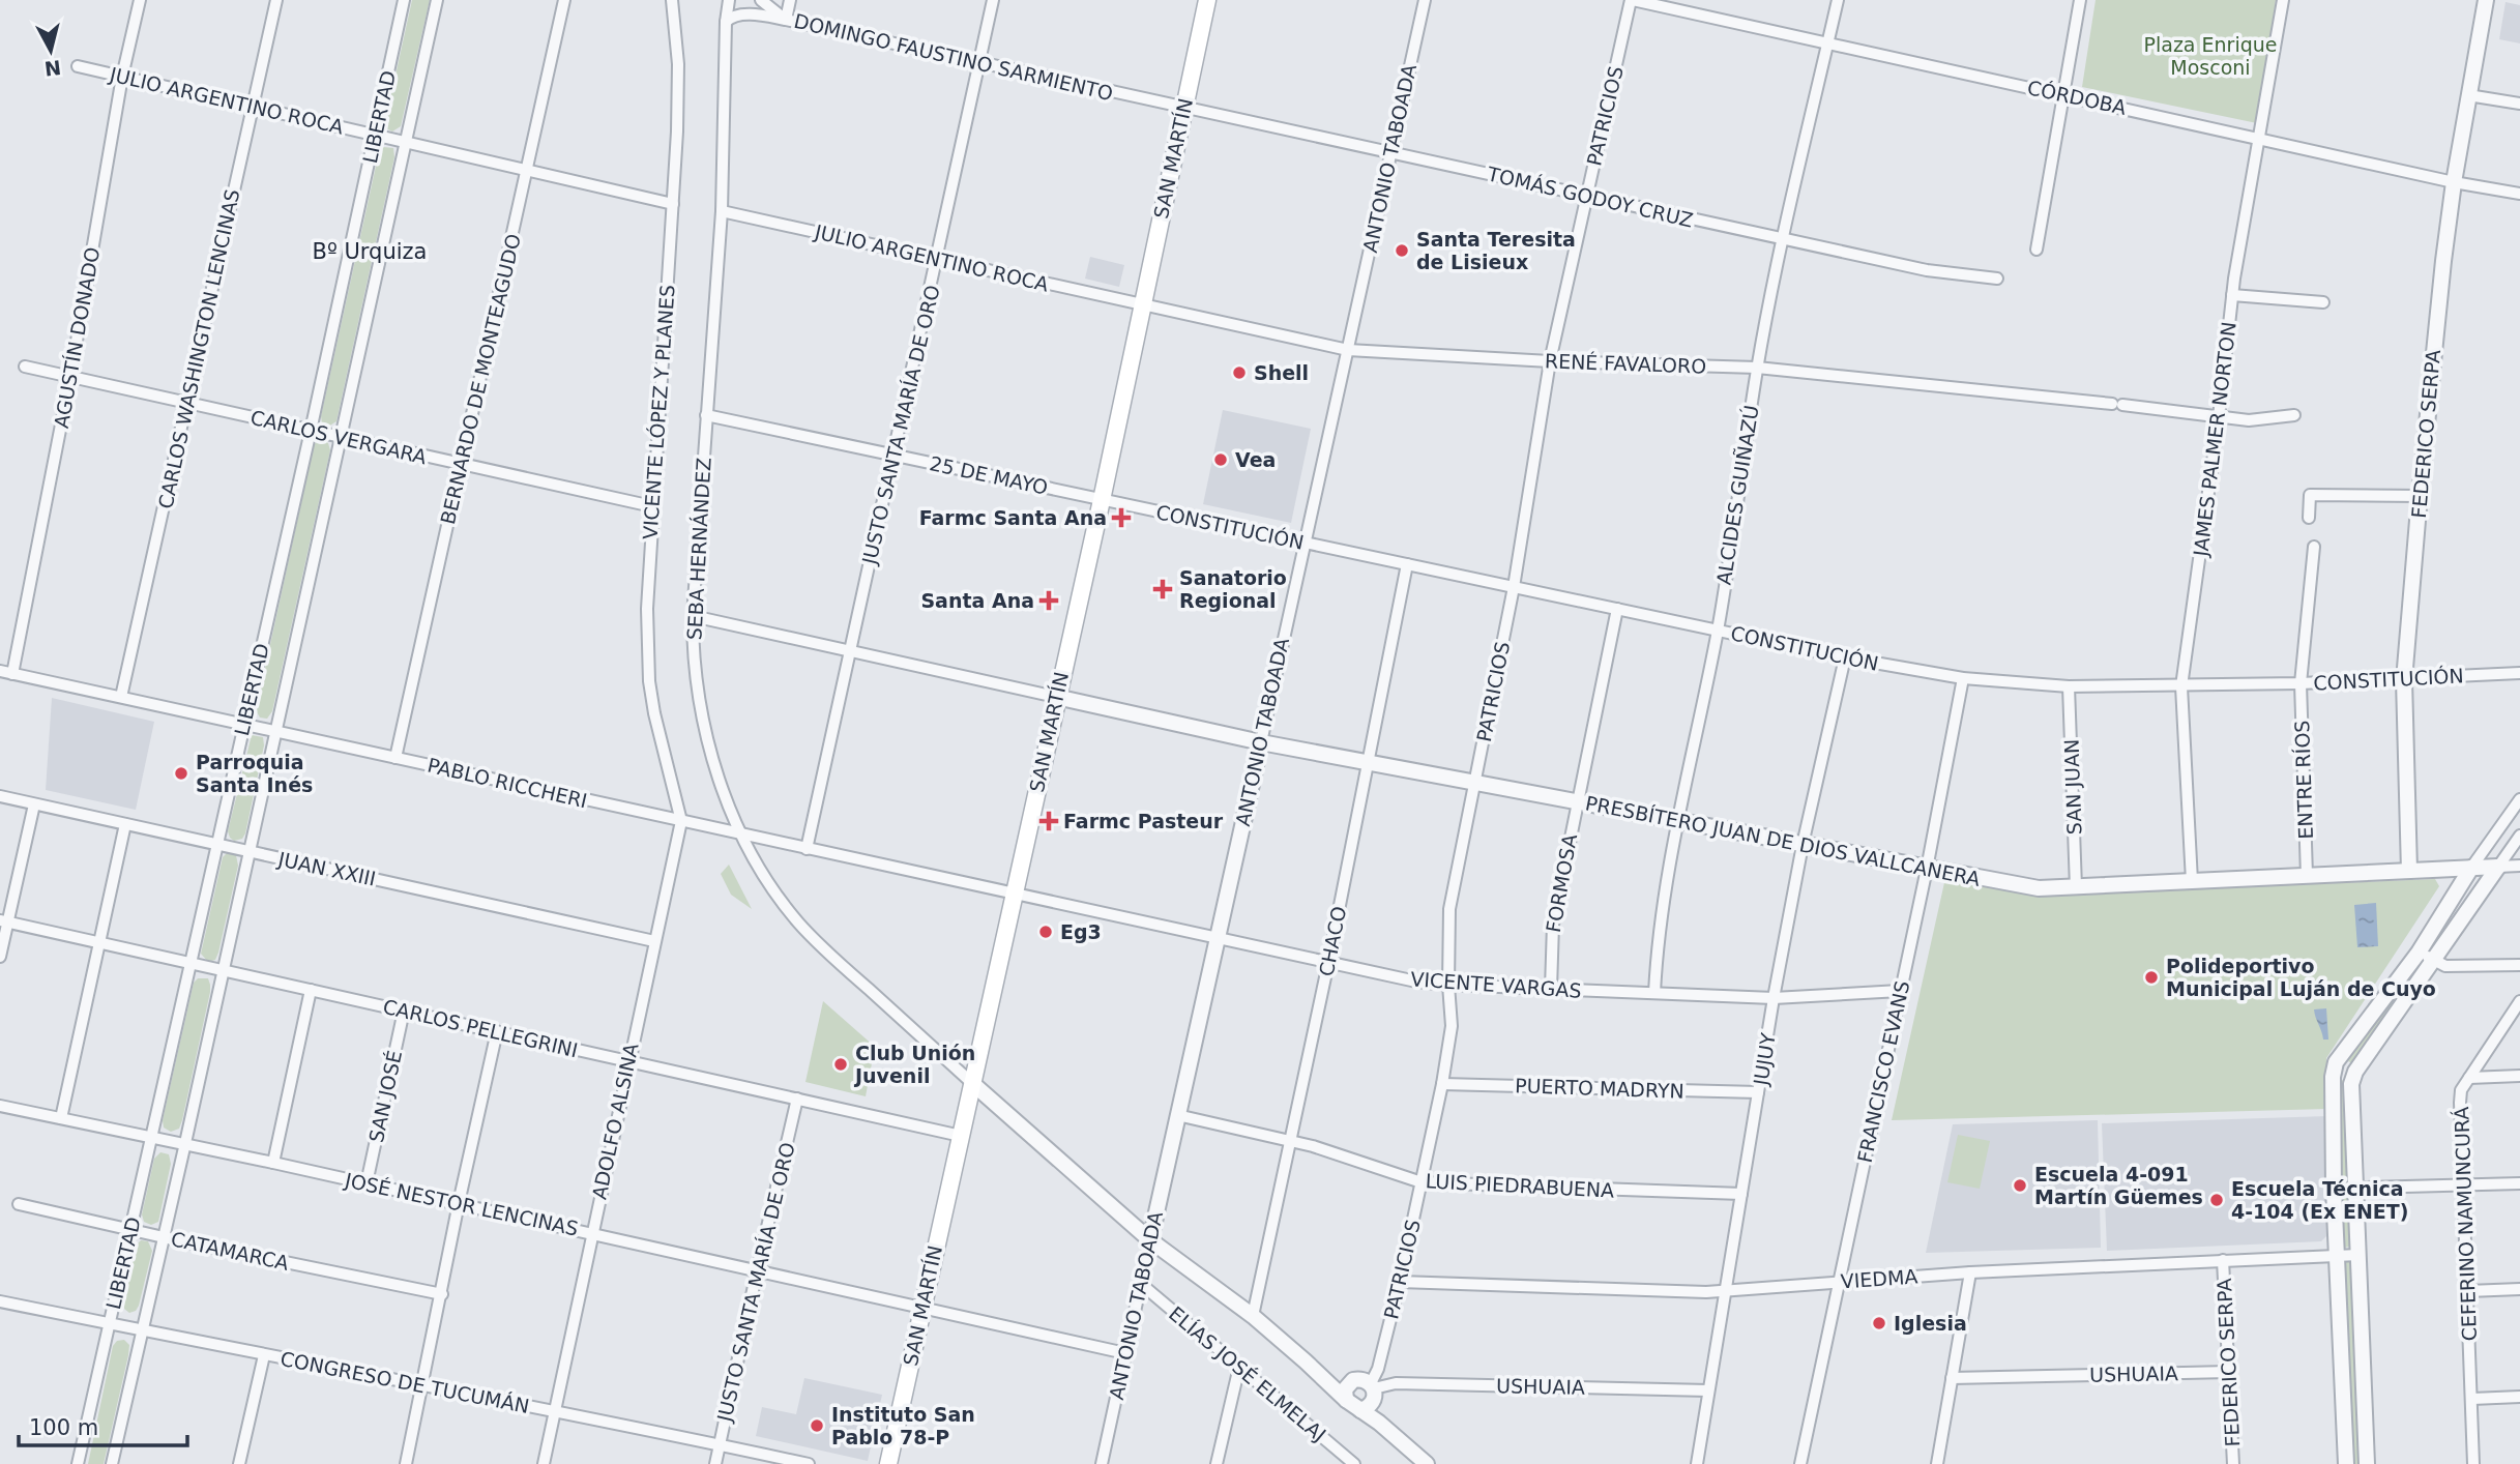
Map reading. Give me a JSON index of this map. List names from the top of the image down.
{
  "streets": {
    "main road": ["SAN MARTÍN"],
    "street": [
      "DOMINGO FAUSTINO SARMIENTO",
      "CÓRDOBA",
      "JULIO ARGENTINO ROCA",
      "PATRICIOS",
      "LIBERTAD",
      "ANTONIO TABOADA",
      "TOMÁS GODOY CRUZ",
      "AGUSTÍN DONADO",
      "CARLOS WASHINGTON LENCINAS",
      "RENÉ FAVALORO",
      "BERNARDO DE MONTEAGUDO",
      "VICENTE LÓPEZ Y PLANES",
      "JUSTO SANTA MARÍA DE ORO",
      "FEDERICO SERPA",
      "CARLOS VERGARA",
      "JAMES PALMER NORTON",
      "25 DE MAYO",
      "ALCIDES GUIÑAZÚ",
      "CONSTITUCIÓN",
      "SEBA HERNÁNDEZ",
      "ENTRE RÍOS",
      "PABLO RICCHERI",
      "SAN JUAN",
      "PRESBÍTERO JUAN DE DIOS VALLCANERA",
      "JUAN XXIII",
      "FORMOSA",
      "CHACO",
      "VICENTE VARGAS",
      "CARLOS PELLEGRINI",
      "JUJUY",
      "FRANCISCO EVANS",
      "PUERTO MADRYN",
      "SAN JOSÉ",
      "ADOLFO ALSINA",
      "LUIS PIEDRABUENA",
      "JOSÉ NESTOR LENCINAS",
      "CEFERINO NAMUNCURÁ",
      "CATAMARCA",
      "VIEDMA",
      "ELÍAS JOSÉ ELMELAJ",
      "USHUAIA",
      "CONGRESO DE TUCUMÁN"
    ]
  },
  "crossings": [
    ["DOMINGO FAUSTINO SARMIENTO", "SAN MARTÍN"],
    ["DOMINGO FAUSTINO SARMIENTO", "TOMÁS GODOY CRUZ"],
    ["DOMINGO FAUSTINO SARMIENTO", "JUSTO SANTA MARÍA DE ORO"],
    ["DOMINGO FAUSTINO SARMIENTO", "SEBA HERNÁNDEZ"],
    ["CÓRDOBA", "PATRICIOS"],
    ["CÓRDOBA", "FEDERICO SERPA"],
    ["CÓRDOBA", "JAMES PALMER NORTON"],
    ["CÓRDOBA", "ALCIDES GUIÑAZÚ"],
    ["JULIO ARGENTINO ROCA", "LIBERTAD"],
    ["JULIO ARGENTINO ROCA", "SAN MARTÍN"],
    ["JULIO ARGENTINO ROCA", "AGUSTÍN DONADO"],
    ["JULIO ARGENTINO ROCA", "CARLOS WASHINGTON LENCINAS"],
    ["JULIO ARGENTINO ROCA", "RENÉ FAVALORO"],
    ["JULIO ARGENTINO ROCA", "BERNARDO DE MONTEAGUDO"],
    ["JULIO ARGENTINO ROCA", "VICENTE LÓPEZ Y PLANES"],
    ["JULIO ARGENTINO ROCA", "JUSTO SANTA MARÍA DE ORO"],
    ["JULIO ARGENTINO ROCA", "SEBA HERNÁNDEZ"],
    ["PATRICIOS", "TOMÁS GODOY CRUZ"],
    ["PATRICIOS", "RENÉ FAVALORO"],
    ["PATRICIOS", "CONSTITUCIÓN"],
    ["PATRICIOS", "PRESBÍTERO JUAN DE DIOS VALLCANERA"],
    ["PATRICIOS", "VICENTE VARGAS"],
    ["PATRICIOS", "PUERTO MADRYN"],
    ["PATRICIOS", "LUIS PIEDRABUENA"],
    ["PATRICIOS", "VIEDMA"],
    ["PATRICIOS", "USHUAIA"],
    ["LIBERTAD", "CARLOS VERGARA"],
    ["LIBERTAD", "PABLO RICCHERI"],
    ["LIBERTAD", "JUAN XXIII"],
    ["LIBERTAD", "CARLOS PELLEGRINI"],
    ["LIBERTAD", "JOSÉ NESTOR LENCINAS"],
    ["LIBERTAD", "CATAMARCA"],
    ["LIBERTAD", "CONGRESO DE TUCUMÁN"],
    ["SAN MARTÍN", "TOMÁS GODOY CRUZ"],
    ["SAN MARTÍN", "RENÉ FAVALORO"],
    ["SAN MARTÍN", "25 DE MAYO"],
    ["SAN MARTÍN", "CONSTITUCIÓN"],
    ["SAN MARTÍN", "SEBA HERNÁNDEZ"],
    ["SAN MARTÍN", "PABLO RICCHERI"],
    ["SAN MARTÍN", "PRESBÍTERO JUAN DE DIOS VALLCANERA"],
    ["SAN MARTÍN", "VICENTE VARGAS"],
    ["SAN MARTÍN", "CARLOS PELLEGRINI"],
    ["SAN MARTÍN", "JOSÉ NESTOR LENCINAS"],
    ["ANTONIO TABOADA", "TOMÁS GODOY CRUZ"],
    ["ANTONIO TABOADA", "RENÉ FAVALORO"],
    ["ANTONIO TABOADA", "CONSTITUCIÓN"],
    ["ANTONIO TABOADA", "PRESBÍTERO JUAN DE DIOS VALLCANERA"],
    ["ANTONIO TABOADA", "VICENTE VARGAS"],
    ["ANTONIO TABOADA", "LUIS PIEDRABUENA"],
    ["ANTONIO TABOADA", "JOSÉ NESTOR LENCINAS"],
    ["ANTONIO TABOADA", "ELÍAS JOSÉ ELMELAJ"],
    ["TOMÁS GODOY CRUZ", "ALCIDES GUIÑAZÚ"],
    ["AGUSTÍN DONADO", "CARLOS VERGARA"],
    ["AGUSTÍN DONADO", "PABLO RICCHERI"],
    ["CARLOS WASHINGTON LENCINAS", "CARLOS VERGARA"],
    ["CARLOS WASHINGTON LENCINAS", "PABLO RICCHERI"],
    ["RENÉ FAVALORO", "JAMES PALMER NORTON"],
    ["RENÉ FAVALORO", "ALCIDES GUIÑAZÚ"],
    ["BERNARDO DE MONTEAGUDO", "CARLOS VERGARA"],
    ["BERNARDO DE MONTEAGUDO", "PABLO RICCHERI"],
    ["VICENTE LÓPEZ Y PLANES", "CARLOS VERGARA"],
    ["VICENTE LÓPEZ Y PLANES", "PABLO RICCHERI"],
    ["VICENTE LÓPEZ Y PLANES", "ADOLFO ALSINA"],
    ["JUSTO SANTA MARÍA DE ORO", "25 DE MAYO"],
    ["JUSTO SANTA MARÍA DE ORO", "PABLO RICCHERI"],
    ["JUSTO SANTA MARÍA DE ORO", "CARLOS PELLEGRINI"],
    ["JUSTO SANTA MARÍA DE ORO", "JOSÉ NESTOR LENCINAS"],
    ["JUSTO SANTA MARÍA DE ORO", "CONGRESO DE TUCUMÁN"],
    ["FEDERICO SERPA", "CONSTITUCIÓN"],
    ["FEDERICO SERPA", "PRESBÍTERO JUAN DE DIOS VALLCANERA"],
    ["FEDERICO SERPA", "VIEDMA"],
    ["FEDERICO SERPA", "USHUAIA"],
    ["JAMES PALMER NORTON", "CONSTITUCIÓN"],
    ["JAMES PALMER NORTON", "PRESBÍTERO JUAN DE DIOS VALLCANERA"],
    ["25 DE MAYO", "CONSTITUCIÓN"],
    ["25 DE MAYO", "SEBA HERNÁNDEZ"],
    ["ALCIDES GUIÑAZÚ", "CONSTITUCIÓN"],
    ["ALCIDES GUIÑAZÚ", "PRESBÍTERO JUAN DE DIOS VALLCANERA"],
    ["ALCIDES GUIÑAZÚ", "VICENTE VARGAS"],
    ["CONSTITUCIÓN", "ENTRE RÍOS"],
    ["CONSTITUCIÓN", "SAN JUAN"],
    ["CONSTITUCIÓN", "FORMOSA"],
    ["CONSTITUCIÓN", "CHACO"],
    ["CONSTITUCIÓN", "JUJUY"],
    ["CONSTITUCIÓN", "FRANCISCO EVANS"],
    ["SEBA HERNÁNDEZ", "PABLO RICCHERI"],
    ["ENTRE RÍOS", "PRESBÍTERO JUAN DE DIOS VALLCANERA"],
    ["PABLO RICCHERI", "VICENTE VARGAS"],
    ["PABLO RICCHERI", "ADOLFO ALSINA"],
    ["SAN JUAN", "PRESBÍTERO JUAN DE DIOS VALLCANERA"],
    ["PRESBÍTERO JUAN DE DIOS VALLCANERA", "FORMOSA"],
    ["PRESBÍTERO JUAN DE DIOS VALLCANERA", "CHACO"],
    ["PRESBÍTERO JUAN DE DIOS VALLCANERA", "JUJUY"],
    ["PRESBÍTERO JUAN DE DIOS VALLCANERA", "FRANCISCO EVANS"],
    ["JUAN XXIII", "ADOLFO ALSINA"],
    ["FORMOSA", "VICENTE VARGAS"],
    ["CHACO", "VICENTE VARGAS"],
    ["CHACO", "LUIS PIEDRABUENA"],
    ["VICENTE VARGAS", "JUJUY"],
    ["VICENTE VARGAS", "FRANCISCO EVANS"],
    ["CARLOS PELLEGRINI", "SAN JOSÉ"],
    ["CARLOS PELLEGRINI", "ADOLFO ALSINA"],
    ["JUJUY", "PUERTO MADRYN"],
    ["JUJUY", "LUIS PIEDRABUENA"],
    ["JUJUY", "VIEDMA"],
    ["JUJUY", "USHUAIA"],
    ["FRANCISCO EVANS", "VIEDMA"],
    ["SAN JOSÉ", "JOSÉ NESTOR LENCINAS"],
    ["ADOLFO ALSINA", "JOSÉ NESTOR LENCINAS"],
    ["ADOLFO ALSINA", "CONGRESO DE TUCUMÁN"]
  ],
  "districts": ["Bº Urquiza"],
  "parks": ["Plaza Enrique Mosconi"],
  "places": {
    "other": [
      "Santa Teresita de Lisieux",
      "Shell",
      "Vea",
      "Parroquia Santa Inés",
      "Eg3",
      "Polideportivo Municipal Luján de Cuyo",
      "Club Unión Juvenil",
      "Escuela 4-091 Martín Güemes",
      "Escuela Técnica 4-104 (Ex ENET)",
      "Iglesia",
      "Instituto San Pablo 78-P"
    ],
    "health": [
      "Farmc Santa Ana",
      "Sanatorio Regional",
      "Santa Ana",
      "Farmc Pasteur"
    ]
  },
  "scale_bar": "100 m",
  "north": "bottom"
}
